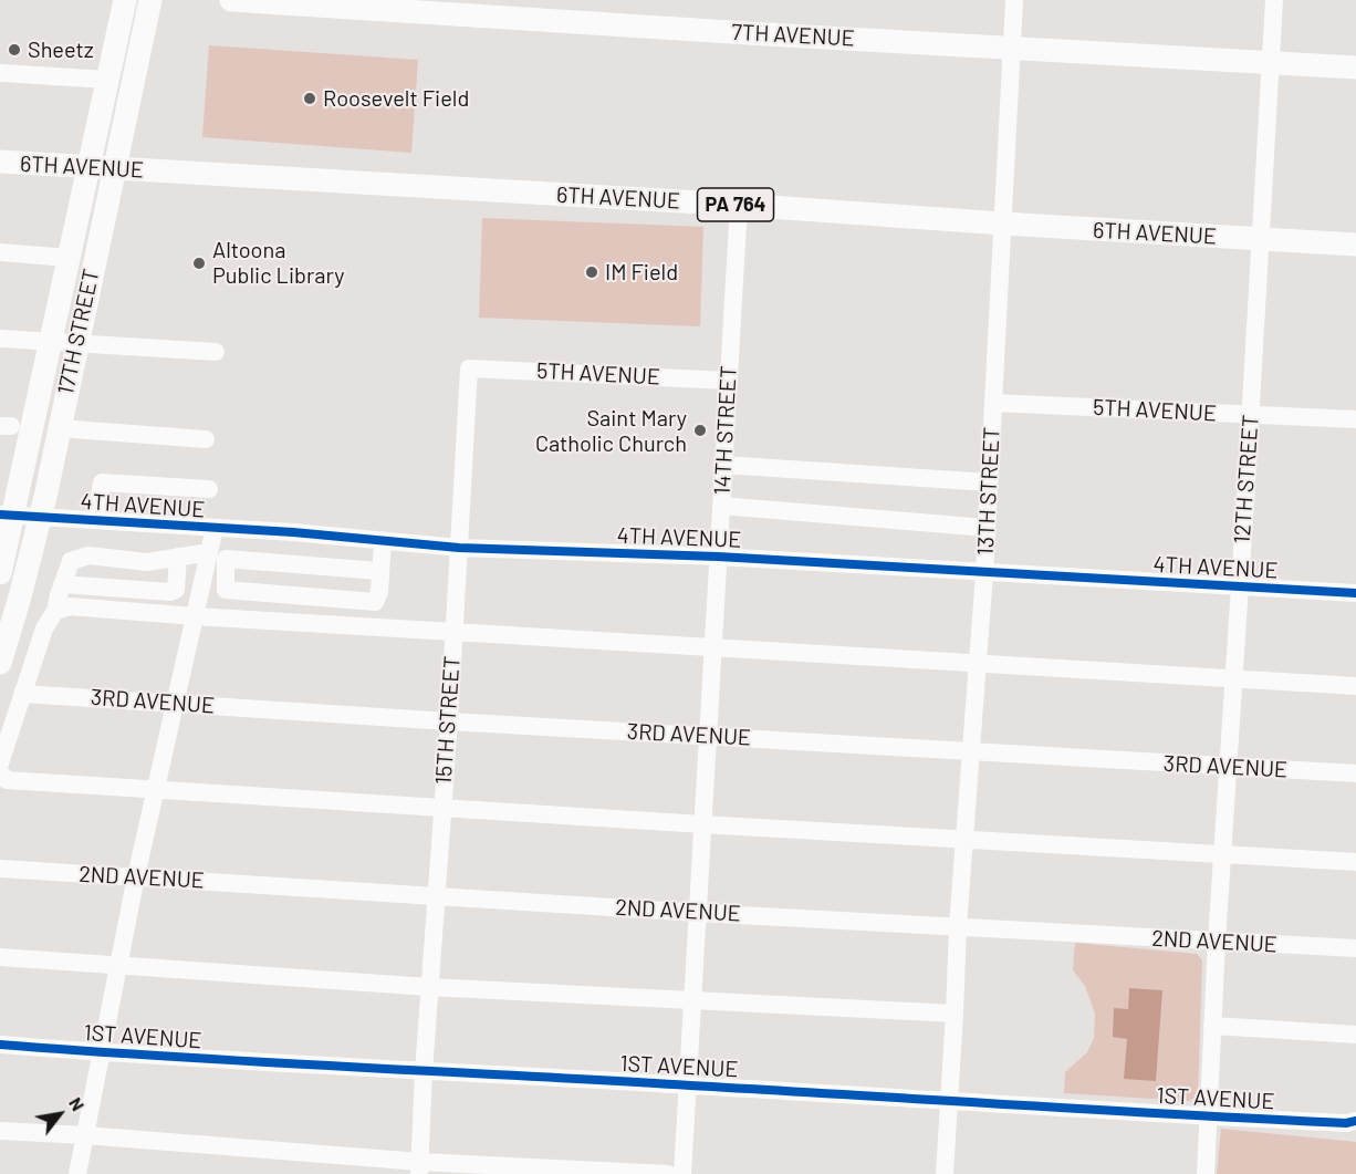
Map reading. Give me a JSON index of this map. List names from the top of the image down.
{
  "streets": {
    "main road": [
      "7TH AVENUE",
      "6TH AVENUE",
      "PA 764",
      "17TH STREET"
    ],
    "street": [
      "5TH AVENUE",
      "14TH STREET",
      "12TH STREET",
      "13TH STREET",
      "4TH AVENUE",
      "3RD AVENUE",
      "15TH STREET",
      "2ND AVENUE",
      "1ST AVENUE"
    ]
  },
  "crossings": [
    ["7TH AVENUE", "12TH STREET"],
    ["7TH AVENUE", "13TH STREET"],
    ["6TH AVENUE", "17TH STREET"],
    ["6TH AVENUE", "14TH STREET"],
    ["6TH AVENUE", "12TH STREET"],
    ["6TH AVENUE", "13TH STREET"],
    ["17TH STREET", "4TH AVENUE"],
    ["5TH AVENUE", "14TH STREET"],
    ["5TH AVENUE", "12TH STREET"],
    ["5TH AVENUE", "13TH STREET"],
    ["5TH AVENUE", "15TH STREET"],
    ["14TH STREET", "4TH AVENUE"],
    ["14TH STREET", "3RD AVENUE"],
    ["14TH STREET", "2ND AVENUE"],
    ["14TH STREET", "1ST AVENUE"],
    ["12TH STREET", "4TH AVENUE"],
    ["12TH STREET", "3RD AVENUE"],
    ["12TH STREET", "2ND AVENUE"],
    ["12TH STREET", "1ST AVENUE"],
    ["13TH STREET", "4TH AVENUE"],
    ["13TH STREET", "3RD AVENUE"],
    ["13TH STREET", "2ND AVENUE"],
    ["13TH STREET", "1ST AVENUE"],
    ["4TH AVENUE", "15TH STREET"],
    ["3RD AVENUE", "15TH STREET"],
    ["15TH STREET", "2ND AVENUE"],
    ["15TH STREET", "1ST AVENUE"]
  ],
  "places": [
    "Sheetz",
    "Roosevelt Field",
    "Altoona Public Library",
    "IM Field",
    "Saint Mary Catholic Church"
  ],
  "north": "top right"
}
